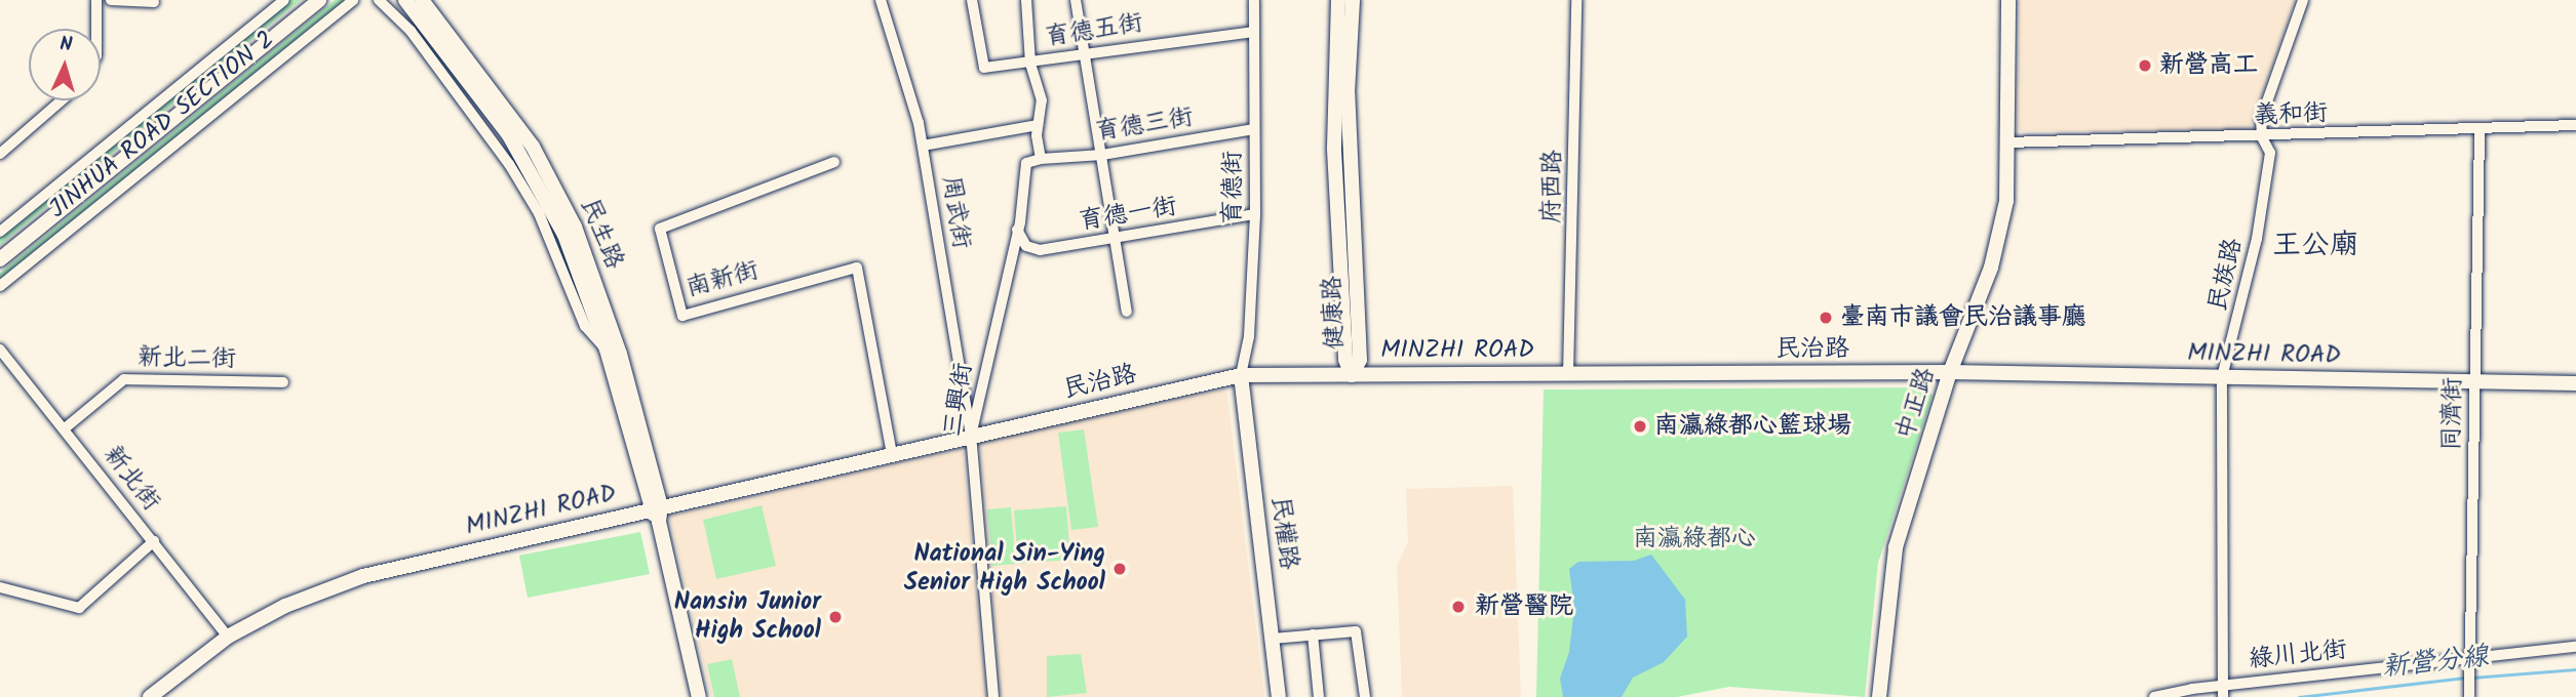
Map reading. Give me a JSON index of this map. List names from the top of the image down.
{
  "streets": {
    "street": [
      "育德五街",
      "義和街",
      "JINHUA ROAD SECTION 2",
      "育德三街",
      "府西路",
      "育德街",
      "周武街",
      "育德一街",
      "民生路",
      "民族路",
      "南新街",
      "健康路",
      "民治路",
      "MINZHI ROAD",
      "新北二街",
      "三興街",
      "中正路",
      "同濟街",
      "新北街",
      "民權路",
      "綠川北街"
    ]
  },
  "crossings": [
    ["育德五街", "育德街"],
    ["義和街", "民族路"],
    ["義和街", "中正路"],
    ["義和街", "同濟街"],
    ["育德三街", "育德街"],
    ["育德三街", "三興街"],
    ["府西路", "民治路"],
    ["府西路", "MINZHI ROAD"],
    ["育德街", "育德一街"],
    ["育德街", "民治路"],
    ["育德街", "MINZHI ROAD"],
    ["育德街", "民權路"],
    ["周武街", "民治路"],
    ["周武街", "MINZHI ROAD"],
    ["周武街", "三興街"],
    ["育德一街", "三興街"],
    ["民生路", "MINZHI ROAD"],
    ["民族路", "MINZHI ROAD"],
    ["民族路", "綠川北街"],
    ["南新街", "MINZHI ROAD"],
    ["健康路", "MINZHI ROAD"],
    ["民治路", "MINZHI ROAD"],
    ["民治路", "三興街"],
    ["民治路", "中正路"],
    ["民治路", "民權路"],
    ["MINZHI ROAD", "三興街"],
    ["MINZHI ROAD", "中正路"],
    ["MINZHI ROAD", "同濟街"],
    ["MINZHI ROAD", "新北街"],
    ["MINZHI ROAD", "民權路"],
    ["新北二街", "新北街"],
    ["同濟街", "綠川北街"]
  ],
  "districts": ["王公廟"],
  "water": ["新營分線"],
  "parks": ["南瀛綠都心"],
  "places": [
    "新營高工",
    "臺南市議會民治議事廳",
    "南瀛綠都心籃球場",
    "National Sin-Ying Senior High School",
    "新營醫院",
    "Nansin Junior High School"
  ],
  "north": "top"
}
